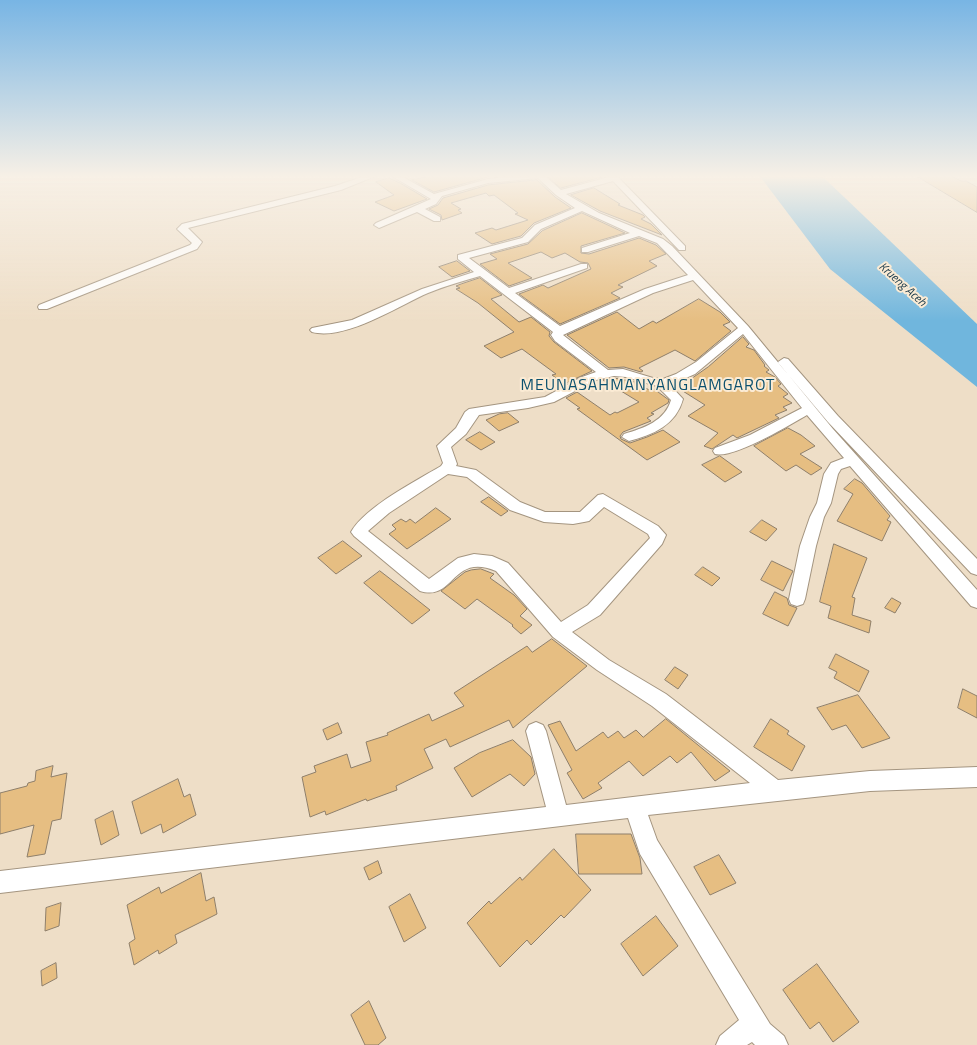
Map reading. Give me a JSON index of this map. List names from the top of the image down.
{
  "districts": ["MEUNASAHMANYANGLAMGAROT"],
  "water": ["Krueng Aceh"]
}
